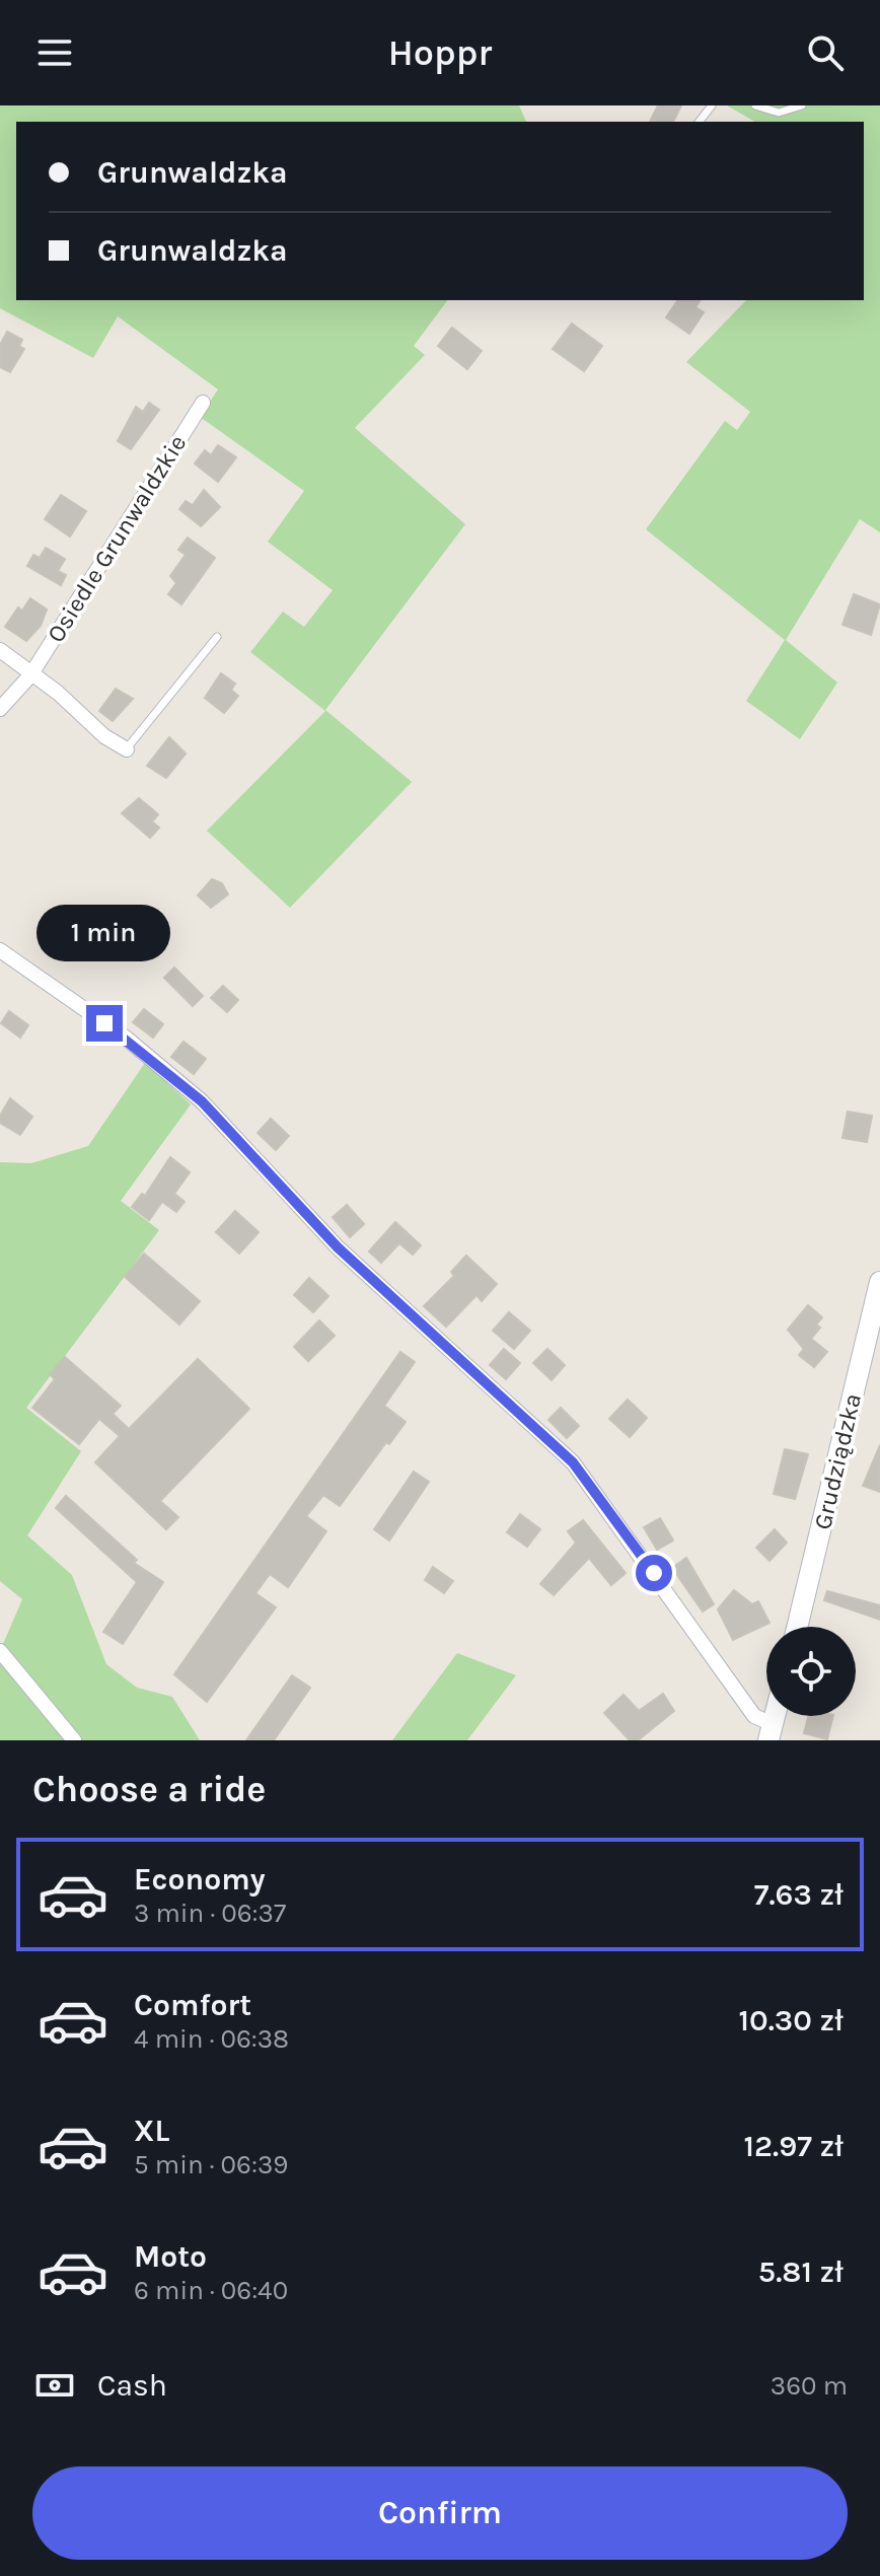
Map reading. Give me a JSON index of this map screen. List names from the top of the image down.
{
  "streets": {
    "street": ["Osiedle Grunwaldzkie", "Grudziądzka"]
  },
  "page": {
    "header": "Hoppr",
    "banner": ["Grunwaldzka", "Grunwaldzka"],
    "bubble": "1 min",
    "heading": "Choose a ride",
    "list": [
      {
        "name": "Economy",
        "note": "3 min · 06:37",
        "value": "7.63 zł"
      },
      {
        "name": "Comfort",
        "note": "4 min · 06:38",
        "value": "10.30 zł"
      },
      {
        "name": "XL",
        "note": "5 min · 06:39",
        "value": "12.97 zł"
      },
      {
        "name": "Moto",
        "note": "6 min · 06:40",
        "value": "5.81 zł"
      }
    ],
    "pay": ["Cash", "360 m"],
    "buttons": "Confirm"
  }
}
